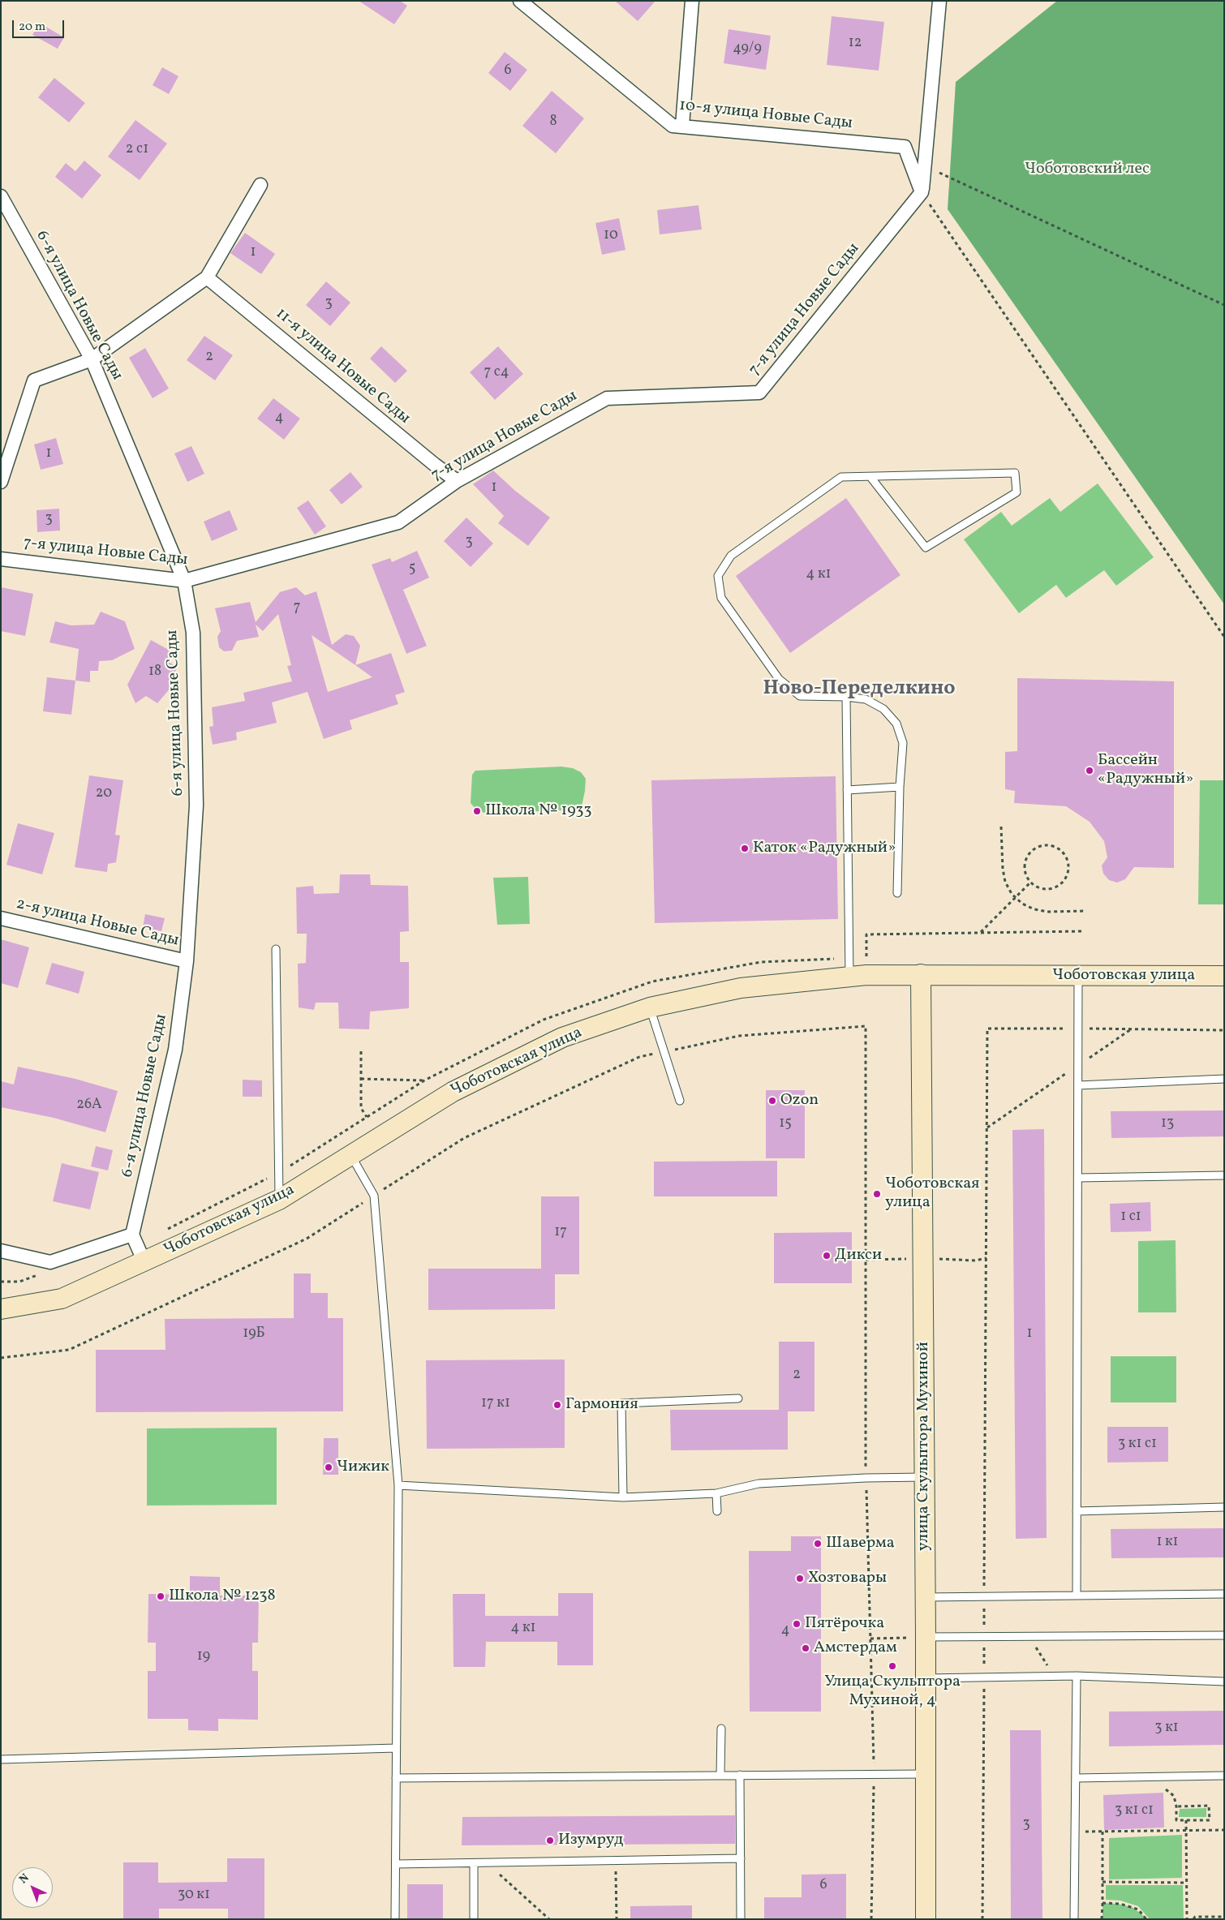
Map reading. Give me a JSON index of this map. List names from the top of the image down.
{
  "streets": {
    "main road": ["Чоботовская улица", "улица Скульптора Мухиной"],
    "street": [
      "10-я улица Новые Сады",
      "6-я улица Новые Сады",
      "7-я улица Новые Сады",
      "11-я улица Новые Сады",
      "2-я улица Новые Сады"
    ]
  },
  "crossings": [
    ["10-я улица Новые Сады", "7-я улица Новые Сады"],
    ["6-я улица Новые Сады", "7-я улица Новые Сады"],
    ["6-я улица Новые Сады", "2-я улица Новые Сады"],
    ["7-я улица Новые Сады", "11-я улица Новые Сады"],
    ["Чоботовская улица", "улица Скульптора Мухиной"]
  ],
  "districts": ["Ново-Переделкино"],
  "parks": ["Чоботовский лес"],
  "places": [
    "Бассейн «Радужный»",
    "Школа № 1933",
    "Каток «Радужный»",
    "Ozon",
    "Чоботовская улица",
    "Дикси",
    "Гармония",
    "Чижик",
    "Шаверма",
    "Хозтовары",
    "Школа № 1238",
    "Пятёрочка",
    "Амстердам",
    "Улица Скульптора Мухиной, 4",
    "Изумруд"
  ],
  "house_numbers": [
    "12",
    "49/9",
    "6",
    "8",
    "2 с1",
    "10",
    "1",
    "3",
    "2",
    "7 с4",
    "4",
    "1",
    "1",
    "3",
    "3",
    "5",
    "4 к1",
    "7",
    "18",
    "20",
    "26А",
    "15",
    "13",
    "1 с1",
    "17",
    "19Б",
    "1",
    "2",
    "17 к1",
    "3 к1 с1",
    "1 к1",
    "4 к1",
    "4",
    "19",
    "3 к1",
    "3 к1 с1",
    "3",
    "6",
    "30 к1"
  ],
  "scale_bar": "20 m",
  "north": "top left"
}
